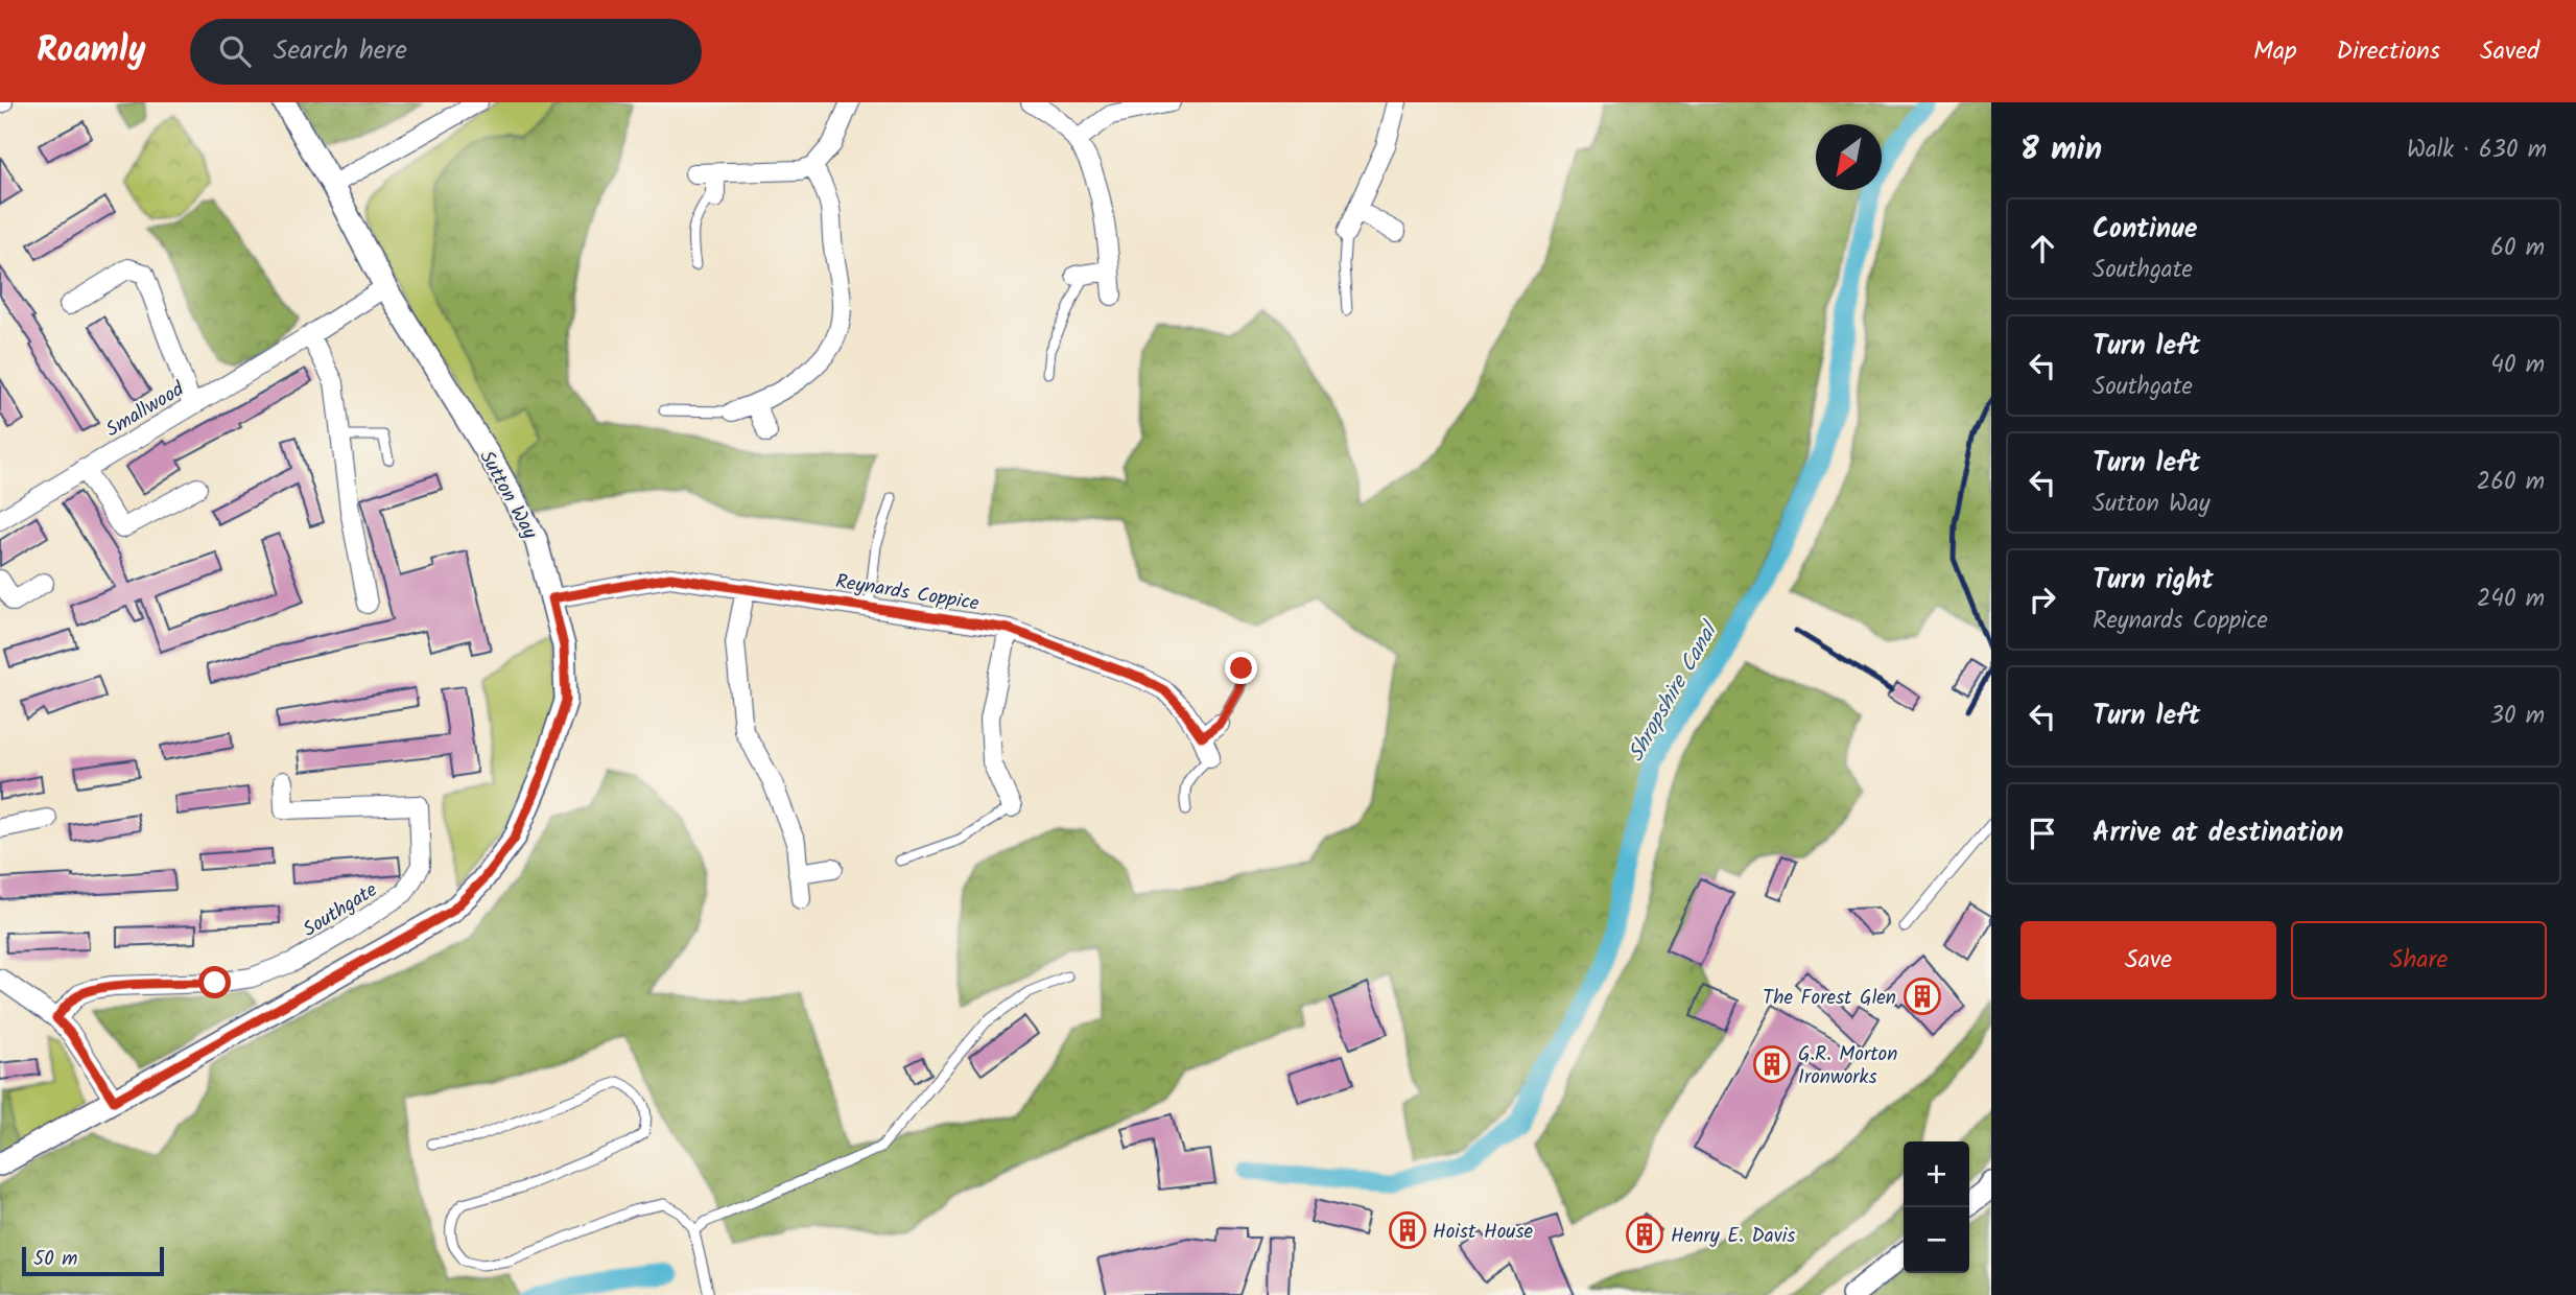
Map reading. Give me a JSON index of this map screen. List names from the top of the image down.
{
  "streets": {
    "street": [
      "Smallwood",
      "Sutton Way",
      "Reynards Coppice",
      "Southgate"
    ]
  },
  "crossings": [
    ["Smallwood", "Sutton Way"],
    ["Sutton Way", "Reynards Coppice"]
  ],
  "water": ["Shropshire Canal"],
  "places": {
    "building": [
      "The Forest Glen",
      "G.R. Morton Ironworks",
      "Hoist House",
      "Henry E. Davis"
    ]
  },
  "scale_bar": "50 m",
  "north": "bottom left",
  "page": {
    "header": "Roamly",
    "search": "Search here",
    "nav": ["Map", "Directions", "Saved"],
    "heading": ["8 min", "Walk · 630 m"],
    "list": [
      ["Continue", "Southgate", "60 m"],
      ["Turn left", "Southgate", "40 m"],
      ["Turn left", "Sutton Way", "260 m"],
      ["Turn right", "Reynards Coppice", "240 m"],
      ["Turn left", "30 m"],
      "Arrive at destination"
    ],
    "buttons": ["Save", "Share"],
    "map_buttons": ["+", "−"],
    "scale": "50 m"
  }
}
